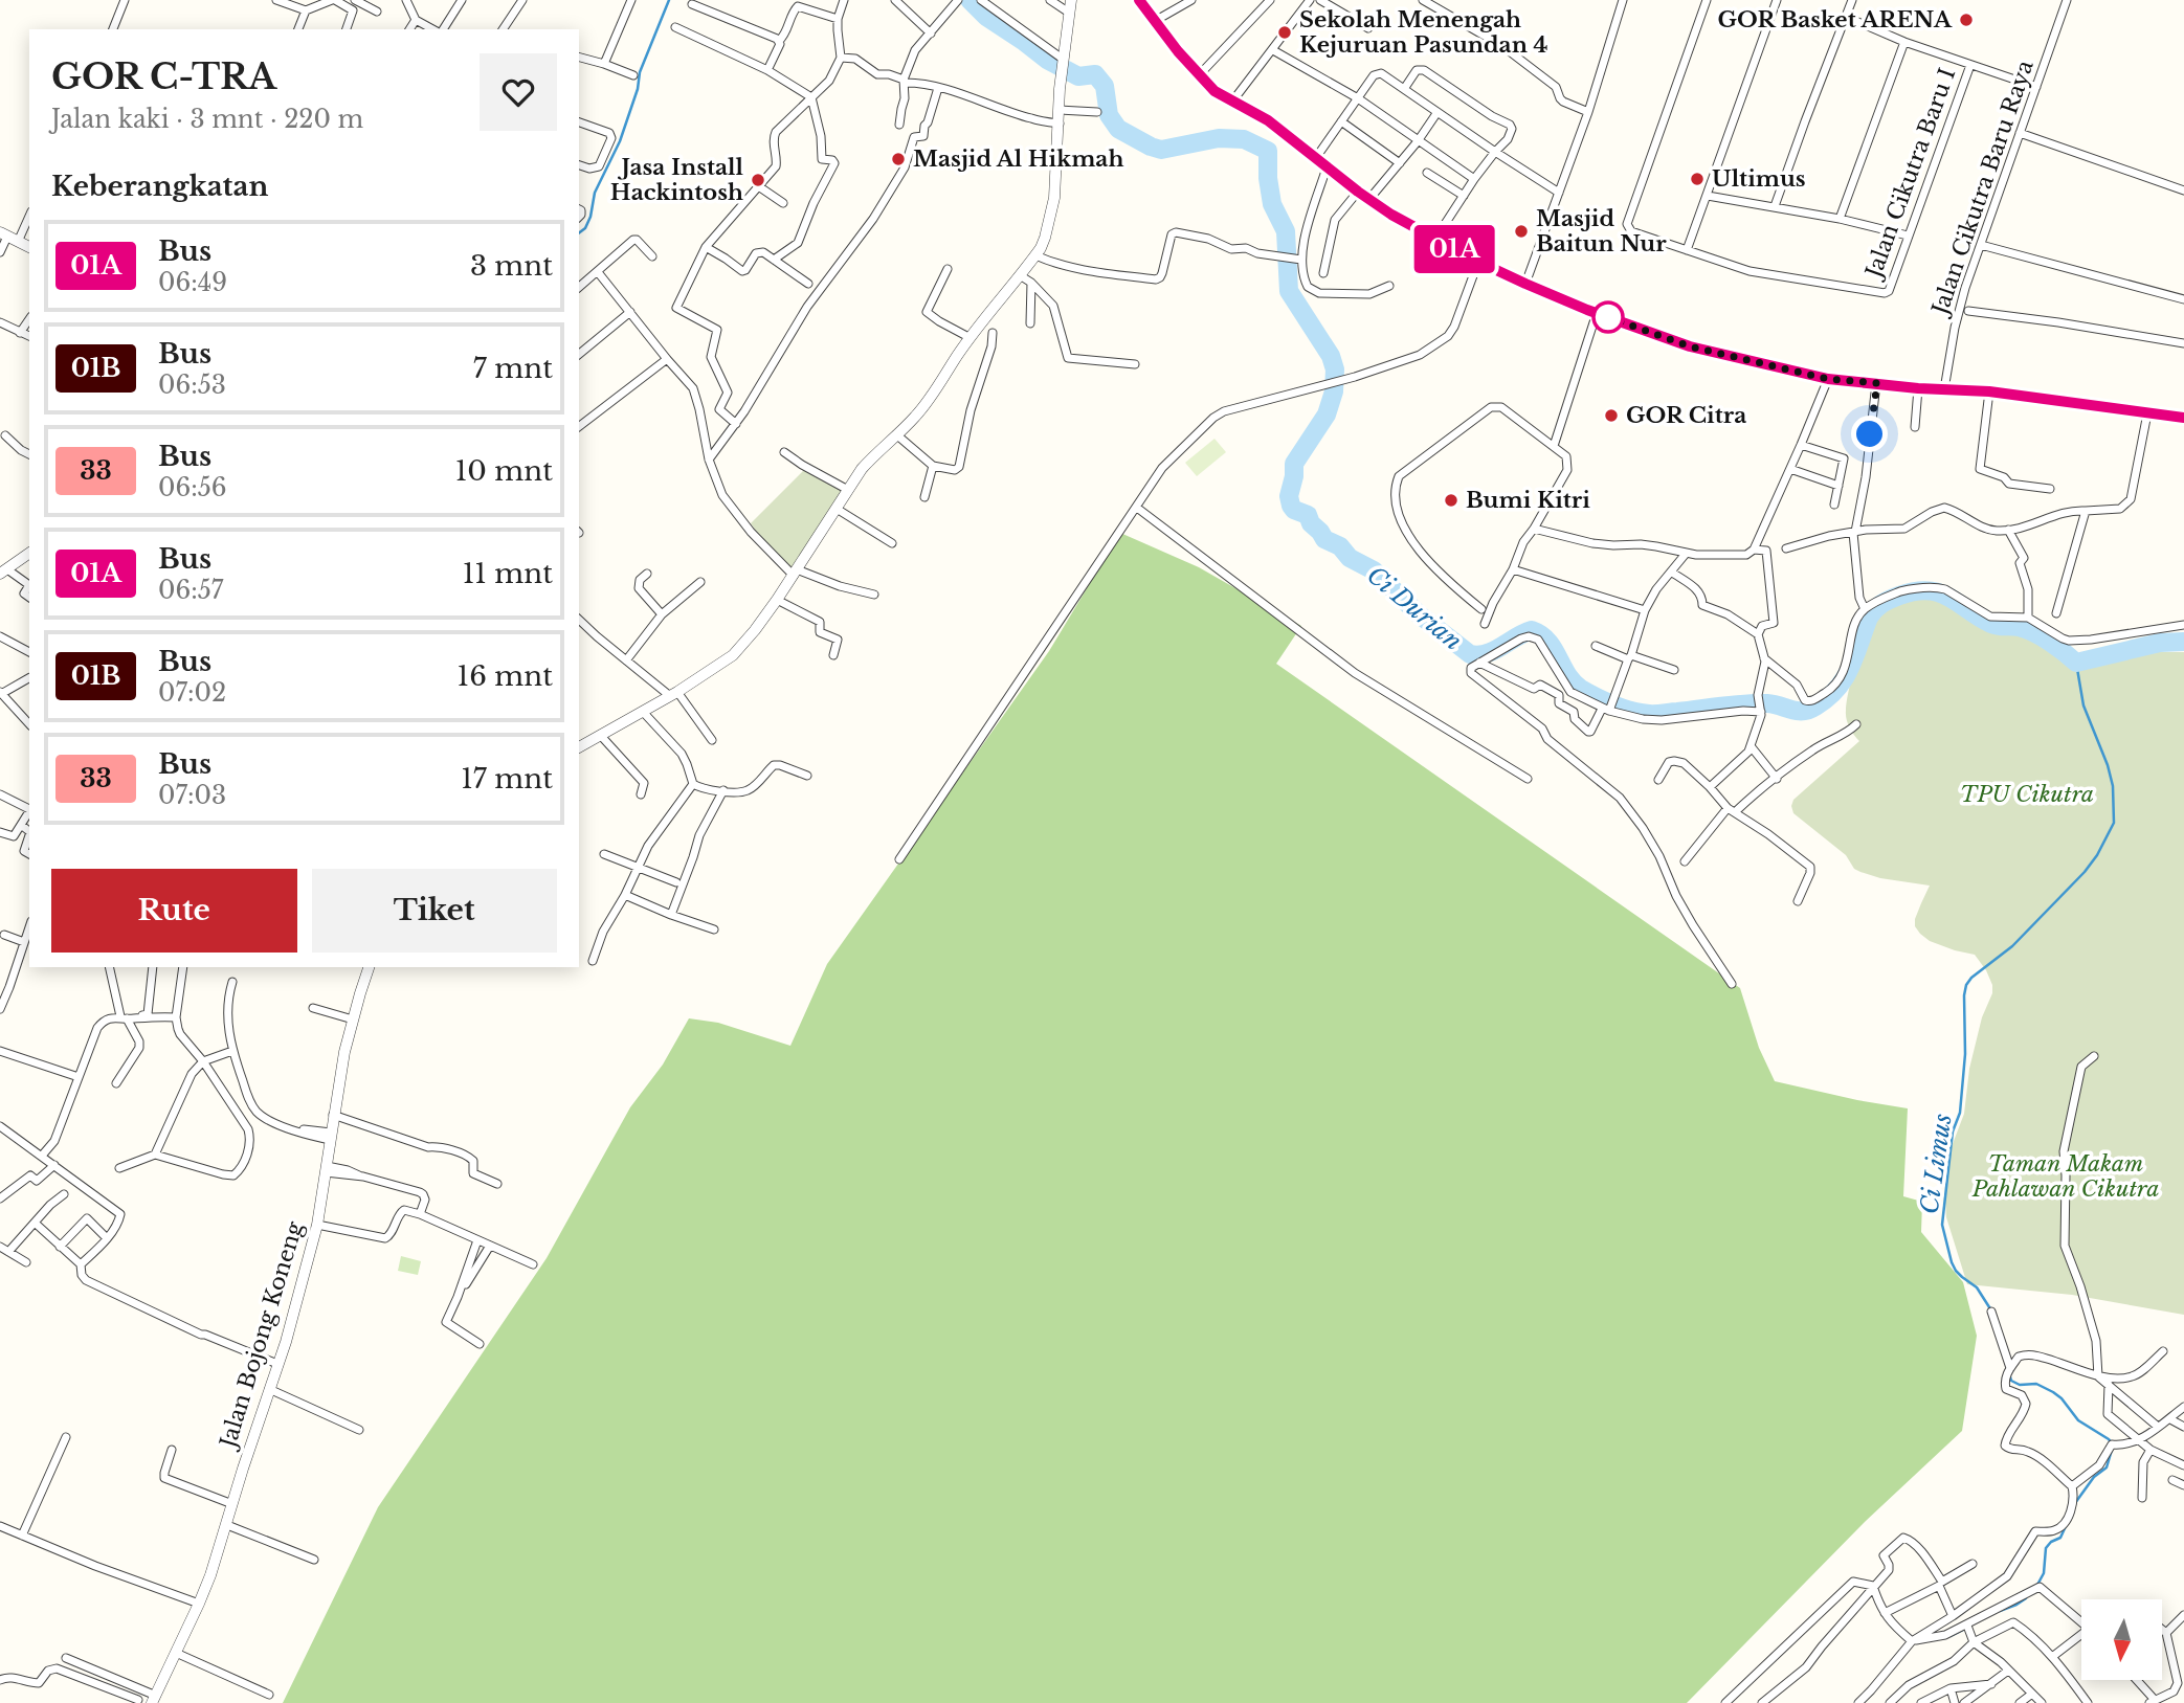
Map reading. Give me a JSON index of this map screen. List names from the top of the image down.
{
  "streets": {
    "street": ["Jalan Cikutra Baru I", "Jalan Cikutra Baru Raya", "Jalan Bojong Koneng"]
  },
  "water": ["Ci Durian", "Ci Limus"],
  "parks": ["TPU Cikutra", "Taman Makam Pahlawan Cikutra"],
  "places": [
    "GOR Basket ARENA",
    "Sekolah Menengah Kejuruan Pasundan 4",
    "Masjid Al Hikmah",
    "Ultimus",
    "Jasa Install Hackintosh",
    "Masjid Baitun Nur",
    "GOR Citra",
    "Bumi Kitri"
  ],
  "lines": ["bus line 01A"],
  "north": "bottom",
  "page": {
    "on_map": "01A",
    "heading": [
      ["GOR C-TRA", "Jalan kaki · 3 mnt · 220 m"],
      "Keberangkatan"
    ],
    "list": [
      {
        "mark": "01A",
        "name": "Bus",
        "note": "06:49",
        "value": "3 mnt"
      },
      {
        "mark": "01B",
        "name": "Bus",
        "note": "06:53",
        "value": "7 mnt"
      },
      {
        "mark": "33",
        "name": "Bus",
        "note": "06:56",
        "value": "10 mnt"
      },
      {
        "mark": "01A",
        "name": "Bus",
        "note": "06:57",
        "value": "11 mnt"
      },
      {
        "mark": "01B",
        "name": "Bus",
        "note": "07:02",
        "value": "16 mnt"
      },
      {
        "mark": "33",
        "name": "Bus",
        "note": "07:03",
        "value": "17 mnt"
      }
    ],
    "buttons": ["Rute", "Tiket"]
  }
}
